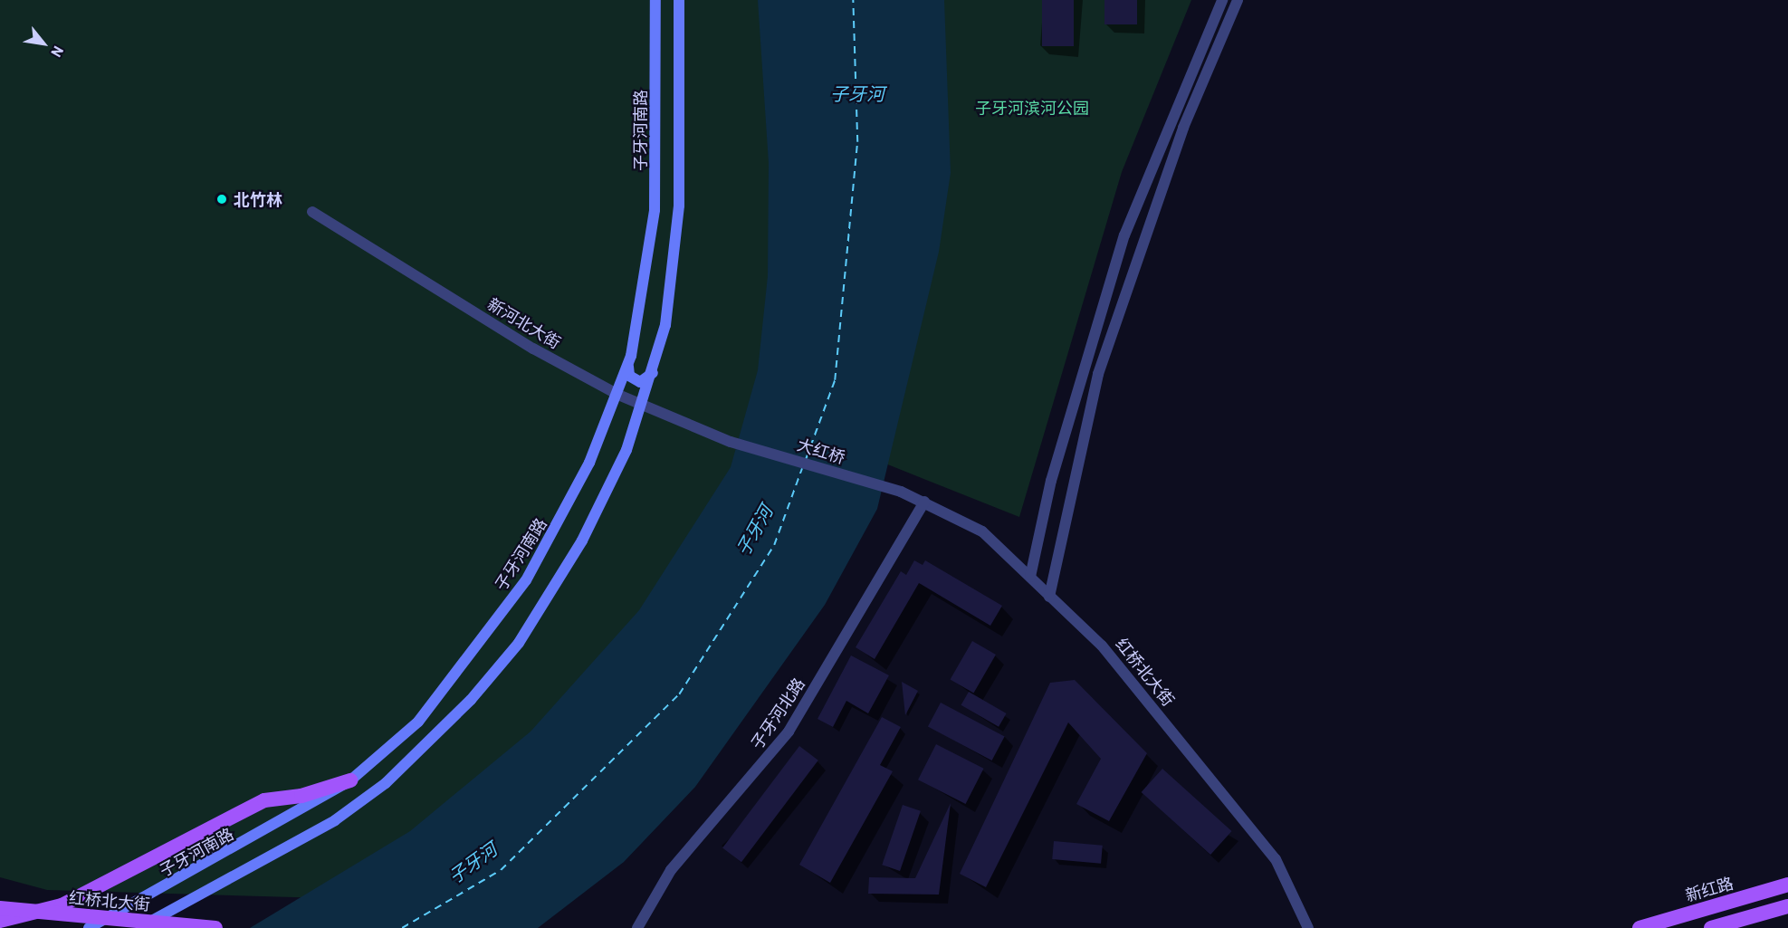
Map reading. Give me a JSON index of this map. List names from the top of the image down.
{
  "streets": {
    "main road": ["子牙河南路", "红桥北大街", "新红路"],
    "street": ["新河北大街", "大红桥", "子牙河北路"]
  },
  "crossings": [
    ["子牙河南路", "新河北大街"],
    ["新河北大街", "大红桥"],
    ["大红桥", "红桥北大街"],
    ["红桥北大街", "子牙河北路"]
  ],
  "water": ["子牙河"],
  "parks": ["子牙河滨河公园"],
  "places": ["北竹林"],
  "north": "bottom right"
}
